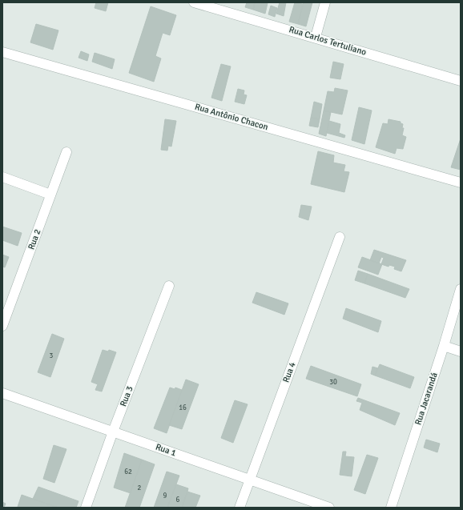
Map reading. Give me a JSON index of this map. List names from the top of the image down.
{
  "streets": {
    "street": [
      "Rua Carlos Tertuliano",
      "Rua Antônio Chacon",
      "Rua 2",
      "Rua 4",
      "Rua 3",
      "Rua Jacarandá",
      "Rua 1"
    ]
  },
  "crossings": [
    ["Rua 4", "Rua 1"],
    ["Rua 3", "Rua 1"]
  ],
  "house_numbers": [
    "3",
    "30",
    "16",
    "62",
    "2",
    "9",
    "6"
  ]
}
